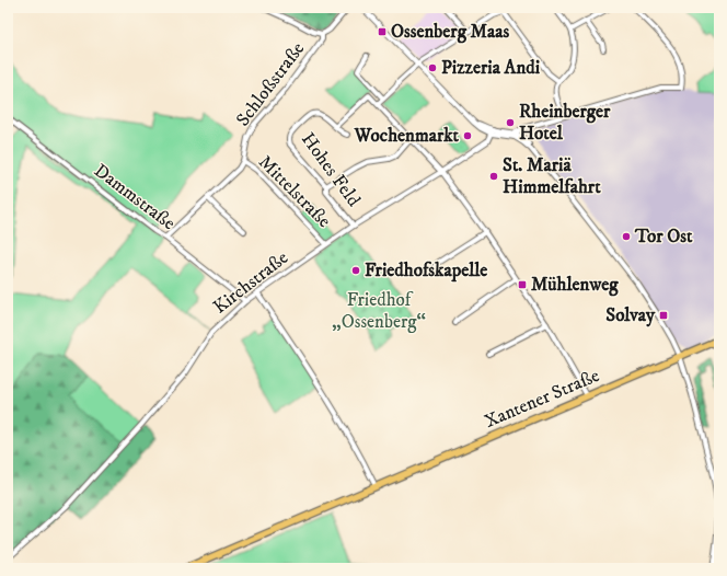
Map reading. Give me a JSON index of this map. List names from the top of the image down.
{
  "streets": {
    "main road": ["Xantener Straße"],
    "street": [
      "Schloßstraße",
      "Hohes Feld",
      "Mittelstraße",
      "Dammstraße",
      "Kirchstraße"
    ]
  },
  "crossings": [
    ["Schloßstraße", "Mittelstraße"],
    ["Schloßstraße", "Dammstraße"],
    ["Hohes Feld", "Kirchstraße"],
    ["Mittelstraße", "Kirchstraße"],
    ["Dammstraße", "Kirchstraße"]
  ],
  "parks": ["Friedhof „Ossenberg“"],
  "places": {
    "transit": ["Ossenberg Maas", "Mühlenweg", "Solvay"],
    "other": [
      "Pizzeria Andi",
      "Rheinberger Hotel",
      "Wochenmarkt",
      "St. Mariä Himmelfahrt",
      "Tor Ost",
      "Friedhofskapelle"
    ]
  }
}
